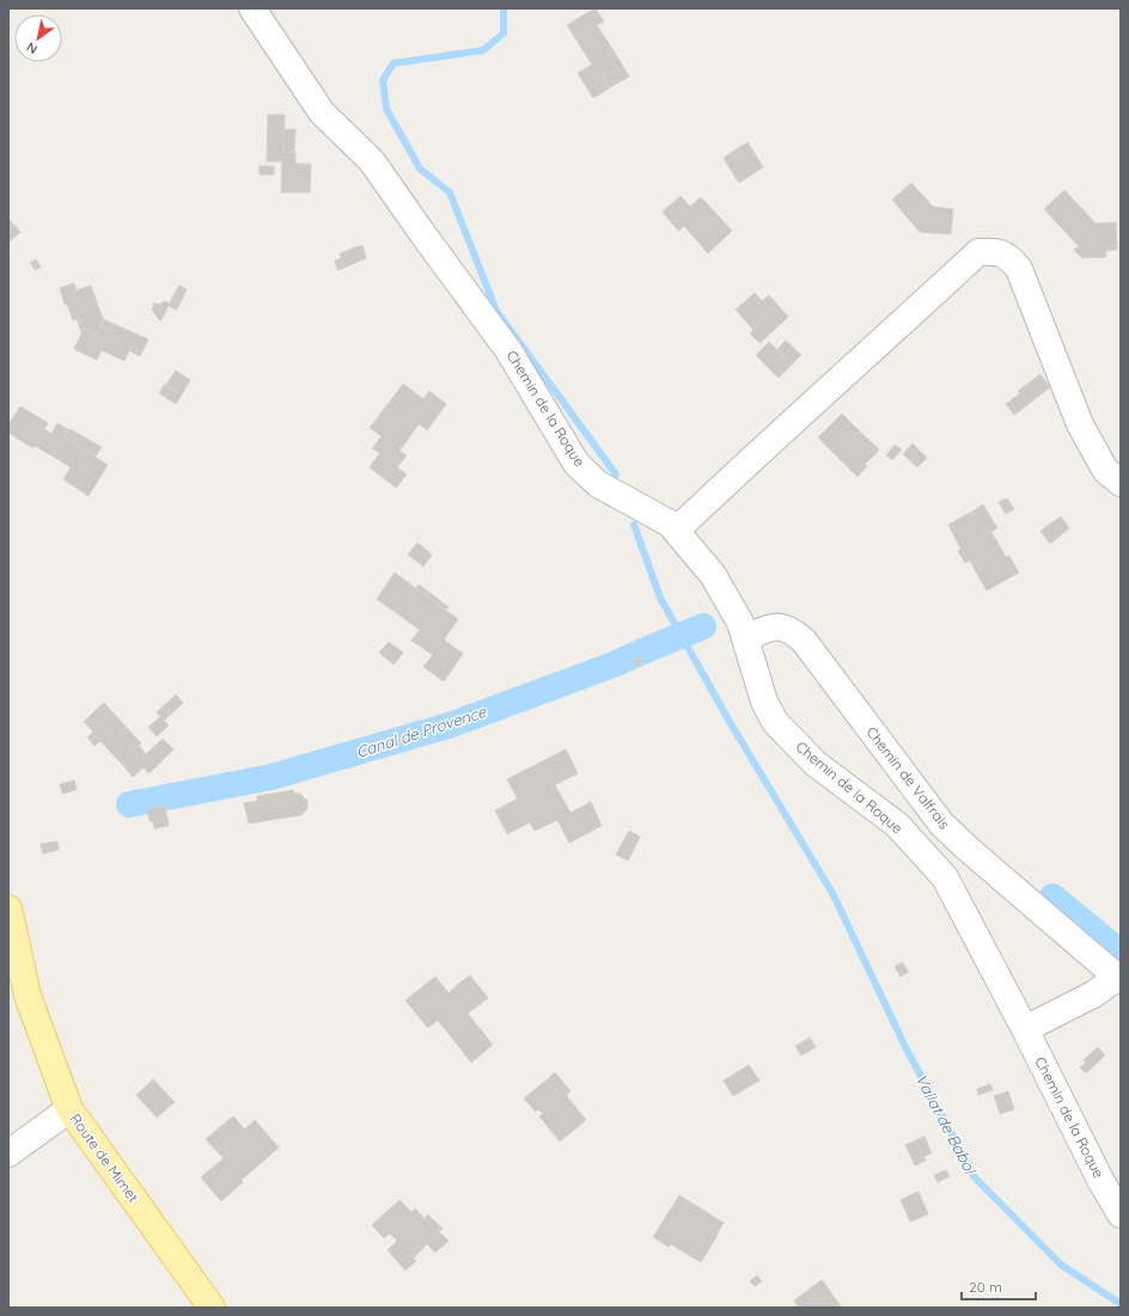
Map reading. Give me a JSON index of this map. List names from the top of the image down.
{
  "streets": {
    "main road": ["Route de Mimet"],
    "street": ["Chemin de la Roque", "Chemin de Valfrais"]
  },
  "crossings": [
    ["Chemin de la Roque", "Chemin de Valfrais"]
  ],
  "water": ["Canal de Provence", "Vallat de Babol"],
  "scale_bar": "20 m",
  "north": "bottom left"
}
